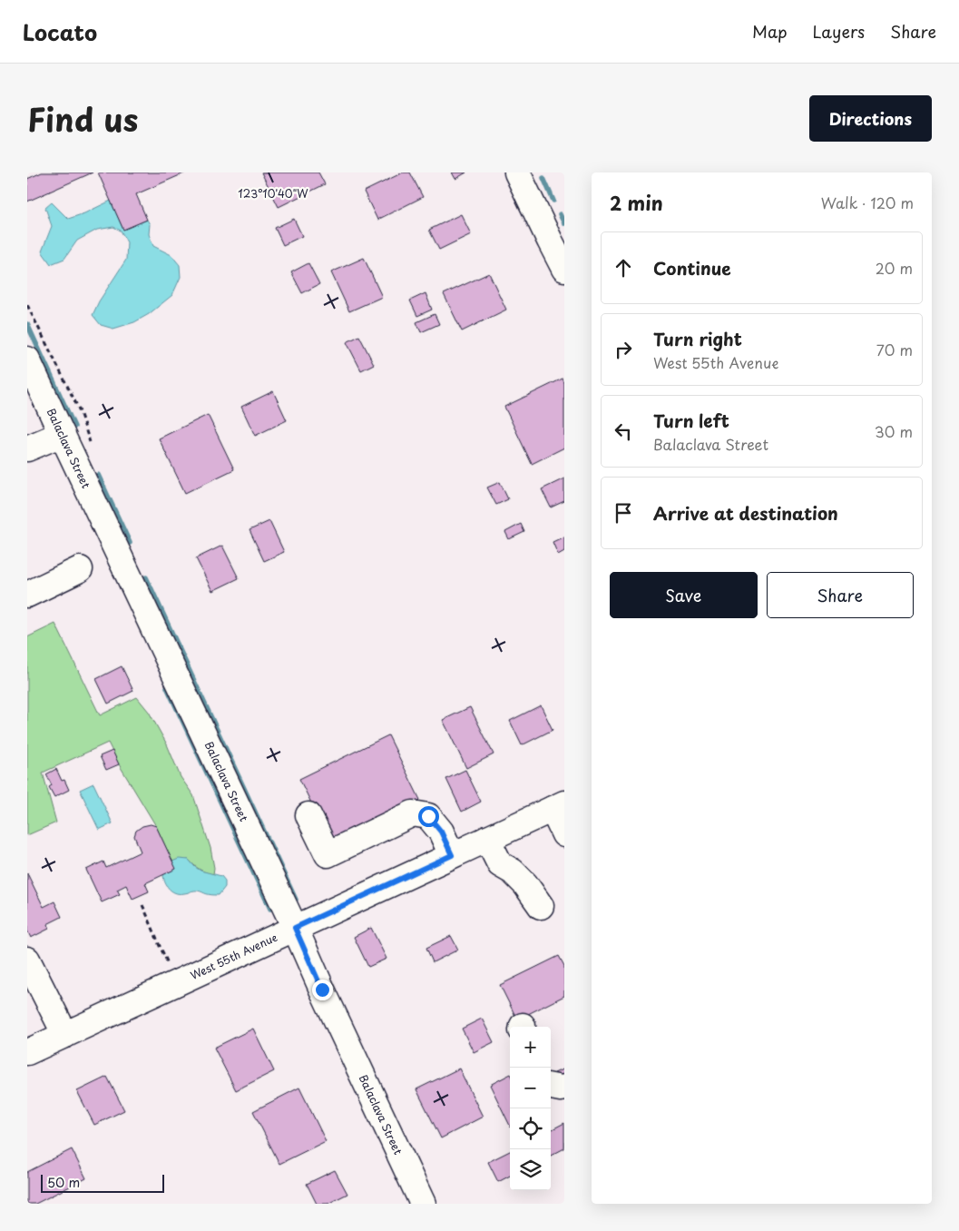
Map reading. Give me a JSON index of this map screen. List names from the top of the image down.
{
  "streets": {
    "street": ["Balaclava Street", "West 55th Avenue"]
  },
  "crossings": [
    ["Balaclava Street", "West 55th Avenue"]
  ],
  "scale_bar": "50 m",
  "page": {
    "header": "Locato",
    "nav": ["Map", "Layers", "Share"],
    "title": "Find us",
    "buttons": [
      "Directions",
      ["Save", "Share"]
    ],
    "heading": ["2 min", "Walk · 120 m"],
    "list": [
      ["Continue", "20 m"],
      ["Turn right", "West 55th Avenue", "70 m"],
      ["Turn left", "Balaclava Street", "30 m"],
      "Arrive at destination"
    ],
    "map_buttons": ["+", "−"],
    "scale": "50 m"
  },
  "coordinates": ["123°10'40\"W"]
}
